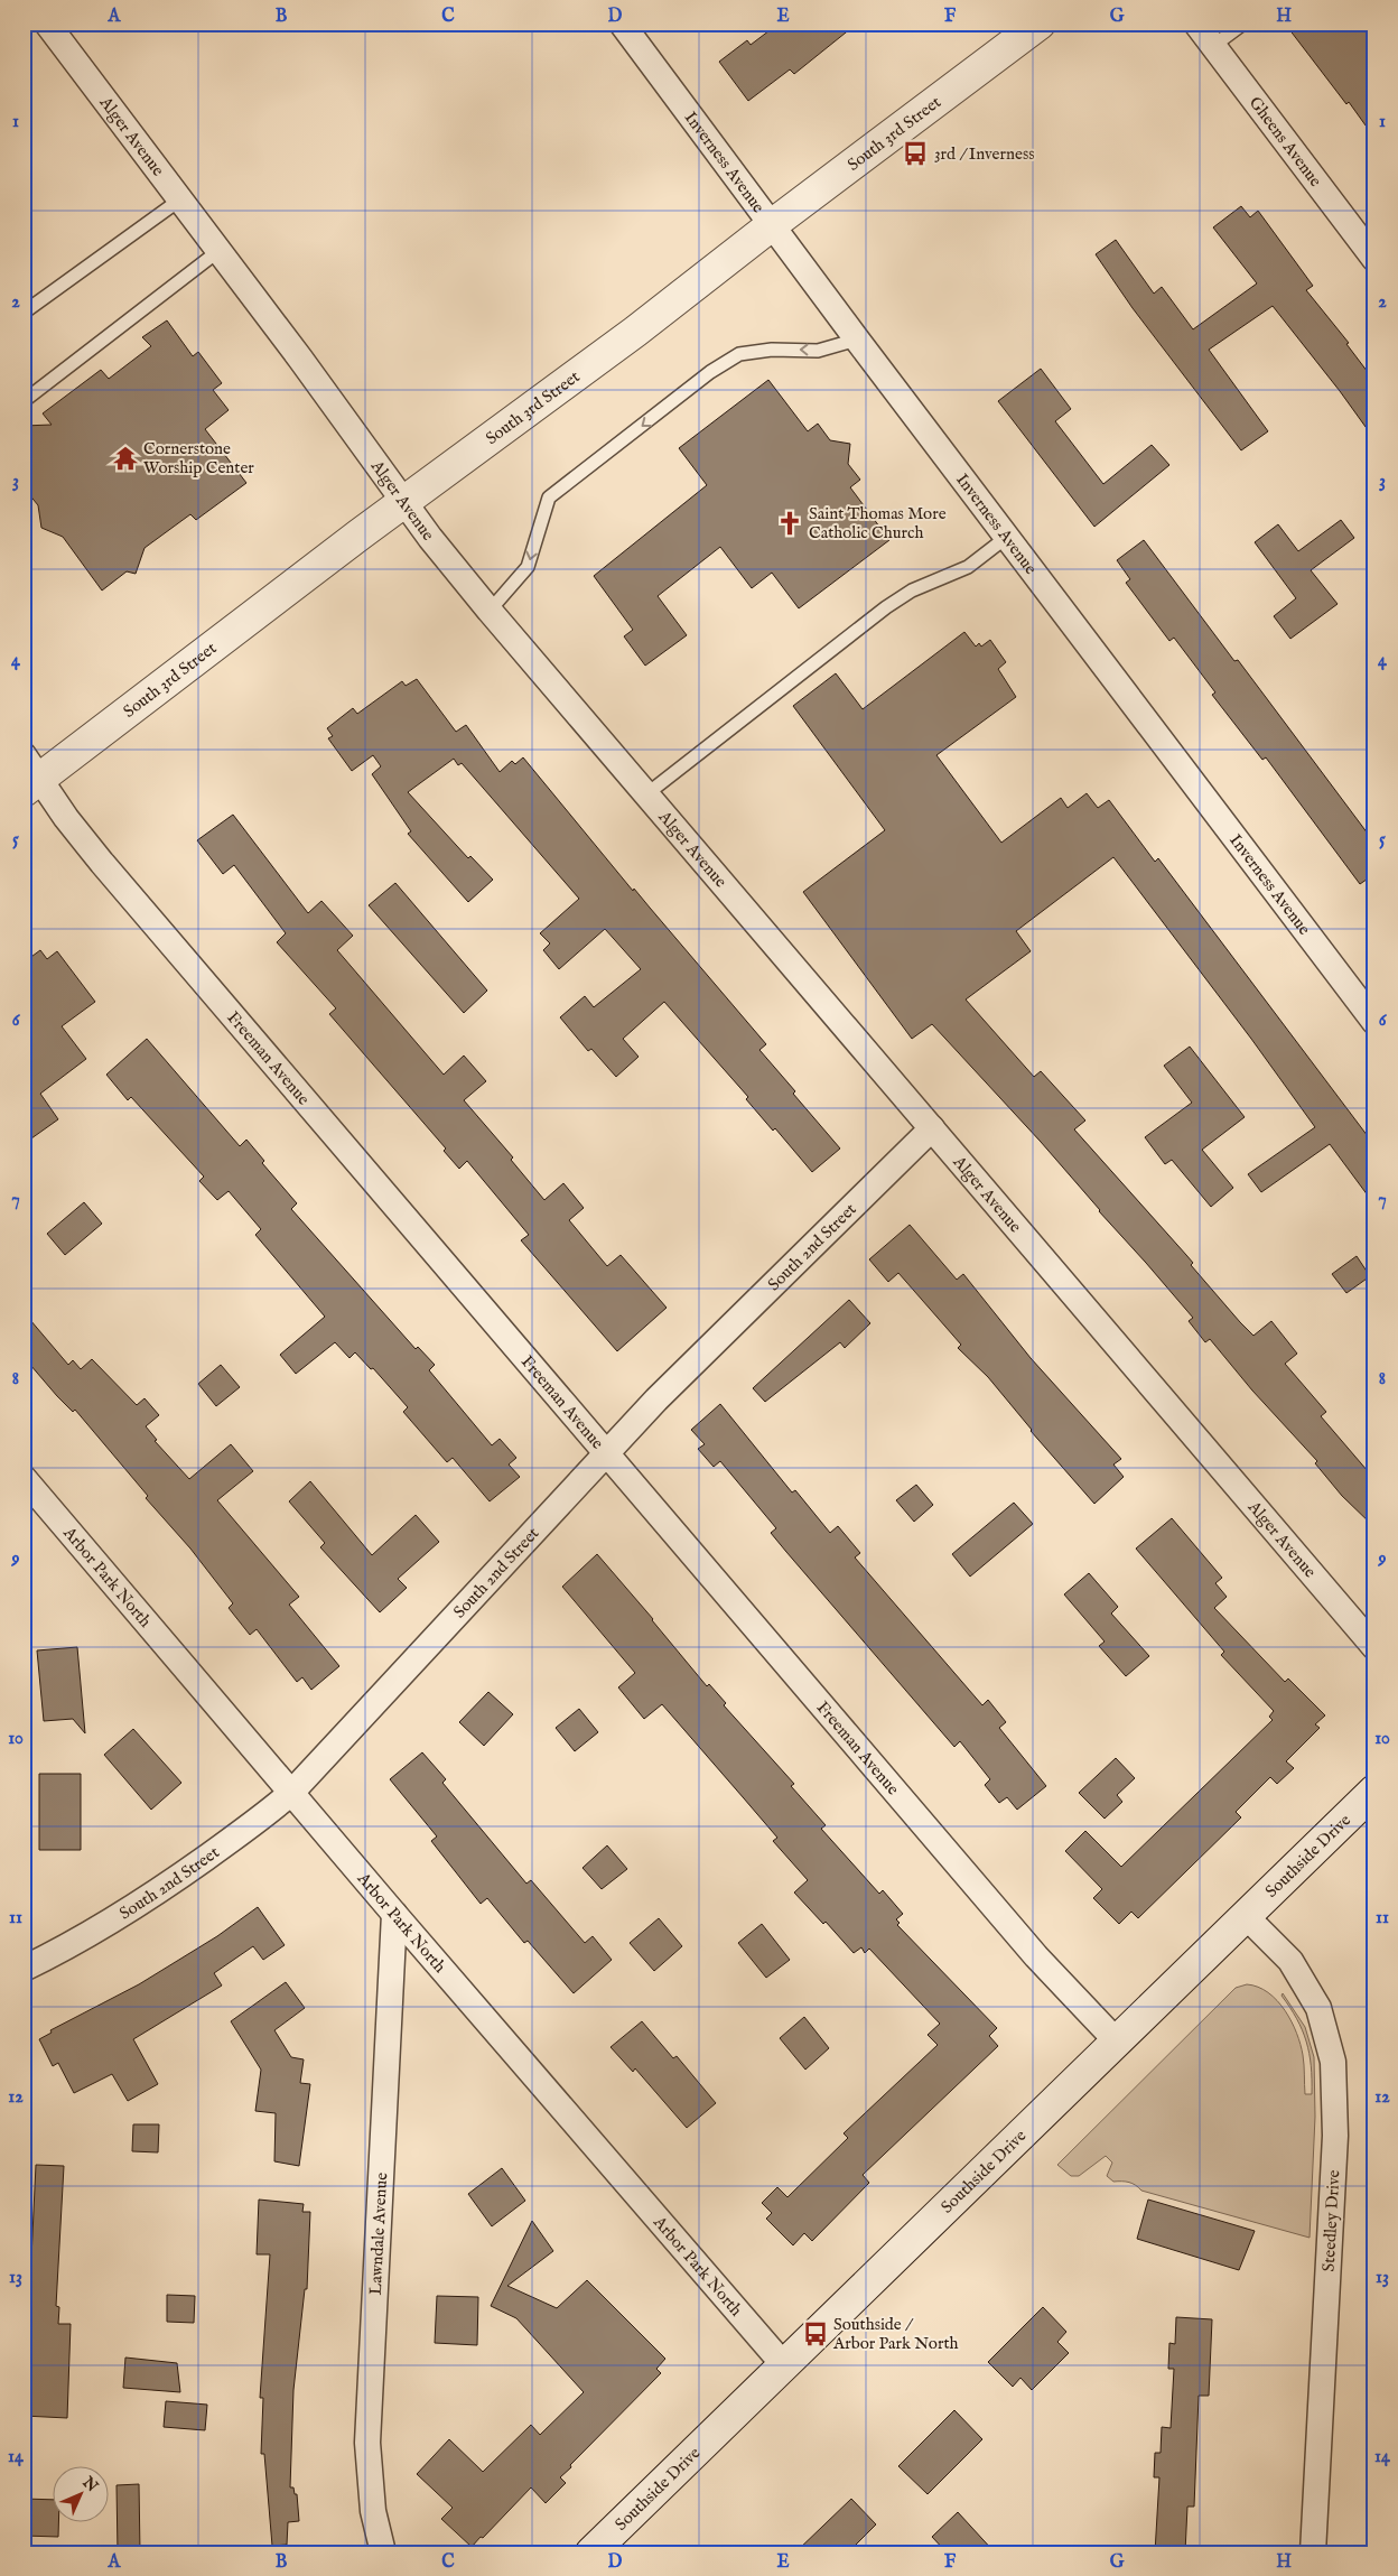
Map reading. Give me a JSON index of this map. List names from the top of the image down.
{
  "streets": {
    "street": [
      "South 3rd Street",
      "Alger Avenue",
      "Gheens Avenue",
      "Inverness Avenue",
      "Freeman Avenue",
      "South 2nd Street",
      "Arbor Park North",
      "Southside Drive",
      "Steedley Drive",
      "Lawndale Avenue"
    ]
  },
  "crossings": [
    ["South 3rd Street", "Alger Avenue"],
    ["South 3rd Street", "Inverness Avenue"],
    ["South 3rd Street", "Freeman Avenue"],
    ["Alger Avenue", "South 2nd Street"],
    ["Freeman Avenue", "South 2nd Street"],
    ["Freeman Avenue", "Southside Drive"],
    ["South 2nd Street", "Arbor Park North"],
    ["Arbor Park North", "Southside Drive"],
    ["Arbor Park North", "Lawndale Avenue"],
    ["Southside Drive", "Steedley Drive"]
  ],
  "places": {
    "bus stop": ["3rd / Inverness", "Southside / Arbor Park North"],
    "temple": ["Cornerstone Worship Center"],
    "church": ["Saint Thomas More Catholic Church"]
  },
  "north": "top right",
  "grid": {
    "columns": [
      "A",
      "B",
      "C",
      "D",
      "E",
      "F",
      "G",
      "H"
    ],
    "rows": [
      "1",
      "2",
      "3",
      "4",
      "5",
      "6",
      "7",
      "8",
      "9",
      "10",
      "11",
      "12",
      "13",
      "14"
    ]
  }
}
